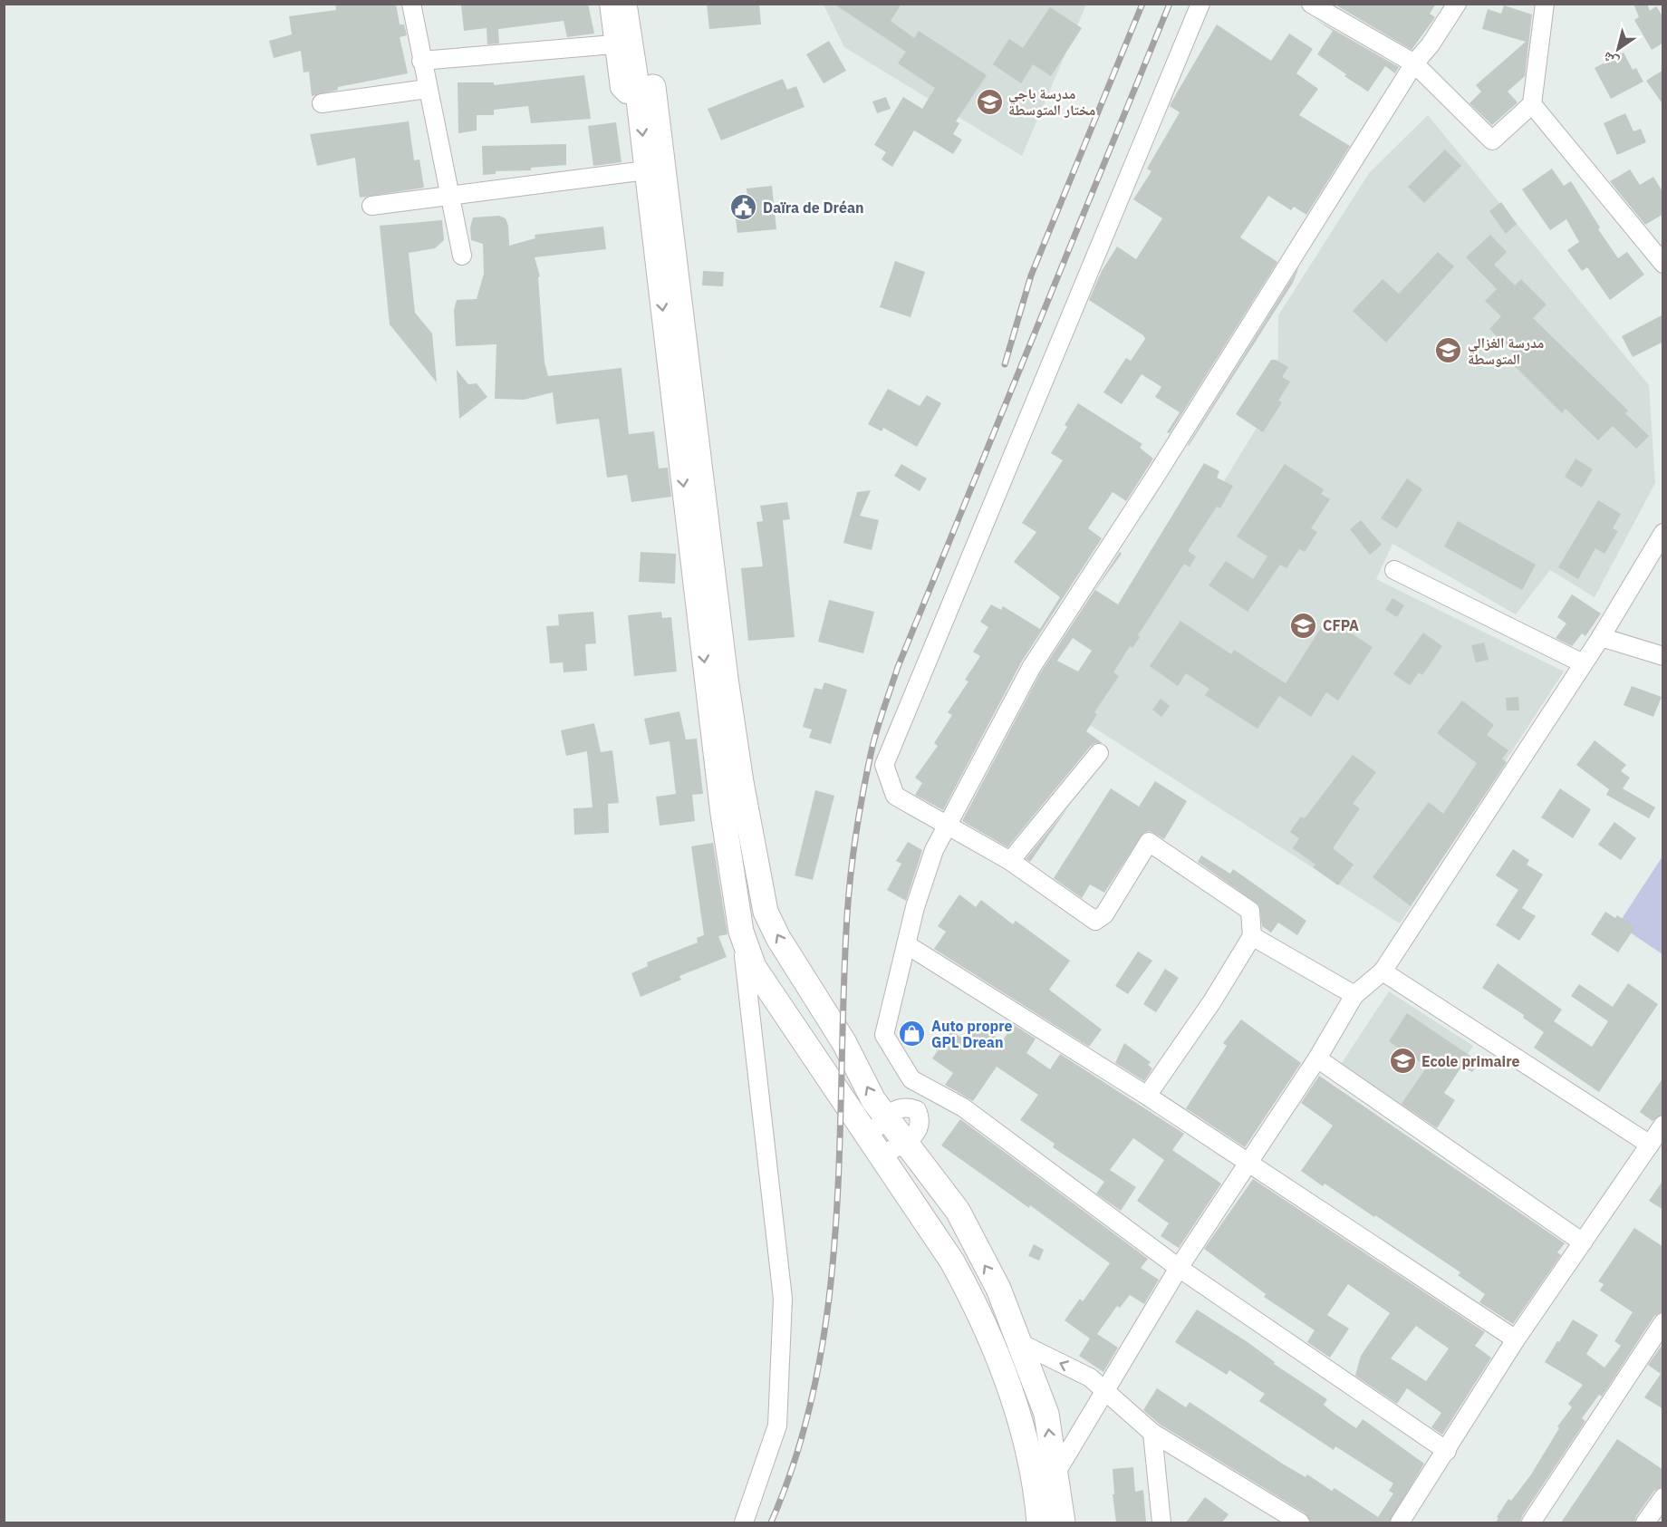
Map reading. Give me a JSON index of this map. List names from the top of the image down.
{
  "places": {
    "school or university": [
      "مدرسة باجي مختار المتوسطة",
      "مدرسة الغزالي المتوسطة",
      "CFPA",
      "Ecole primaire"
    ],
    "public building": ["Daïra de Dréan"],
    "shop": ["Auto propre GPL Drean"]
  },
  "north": "bottom left"
}
